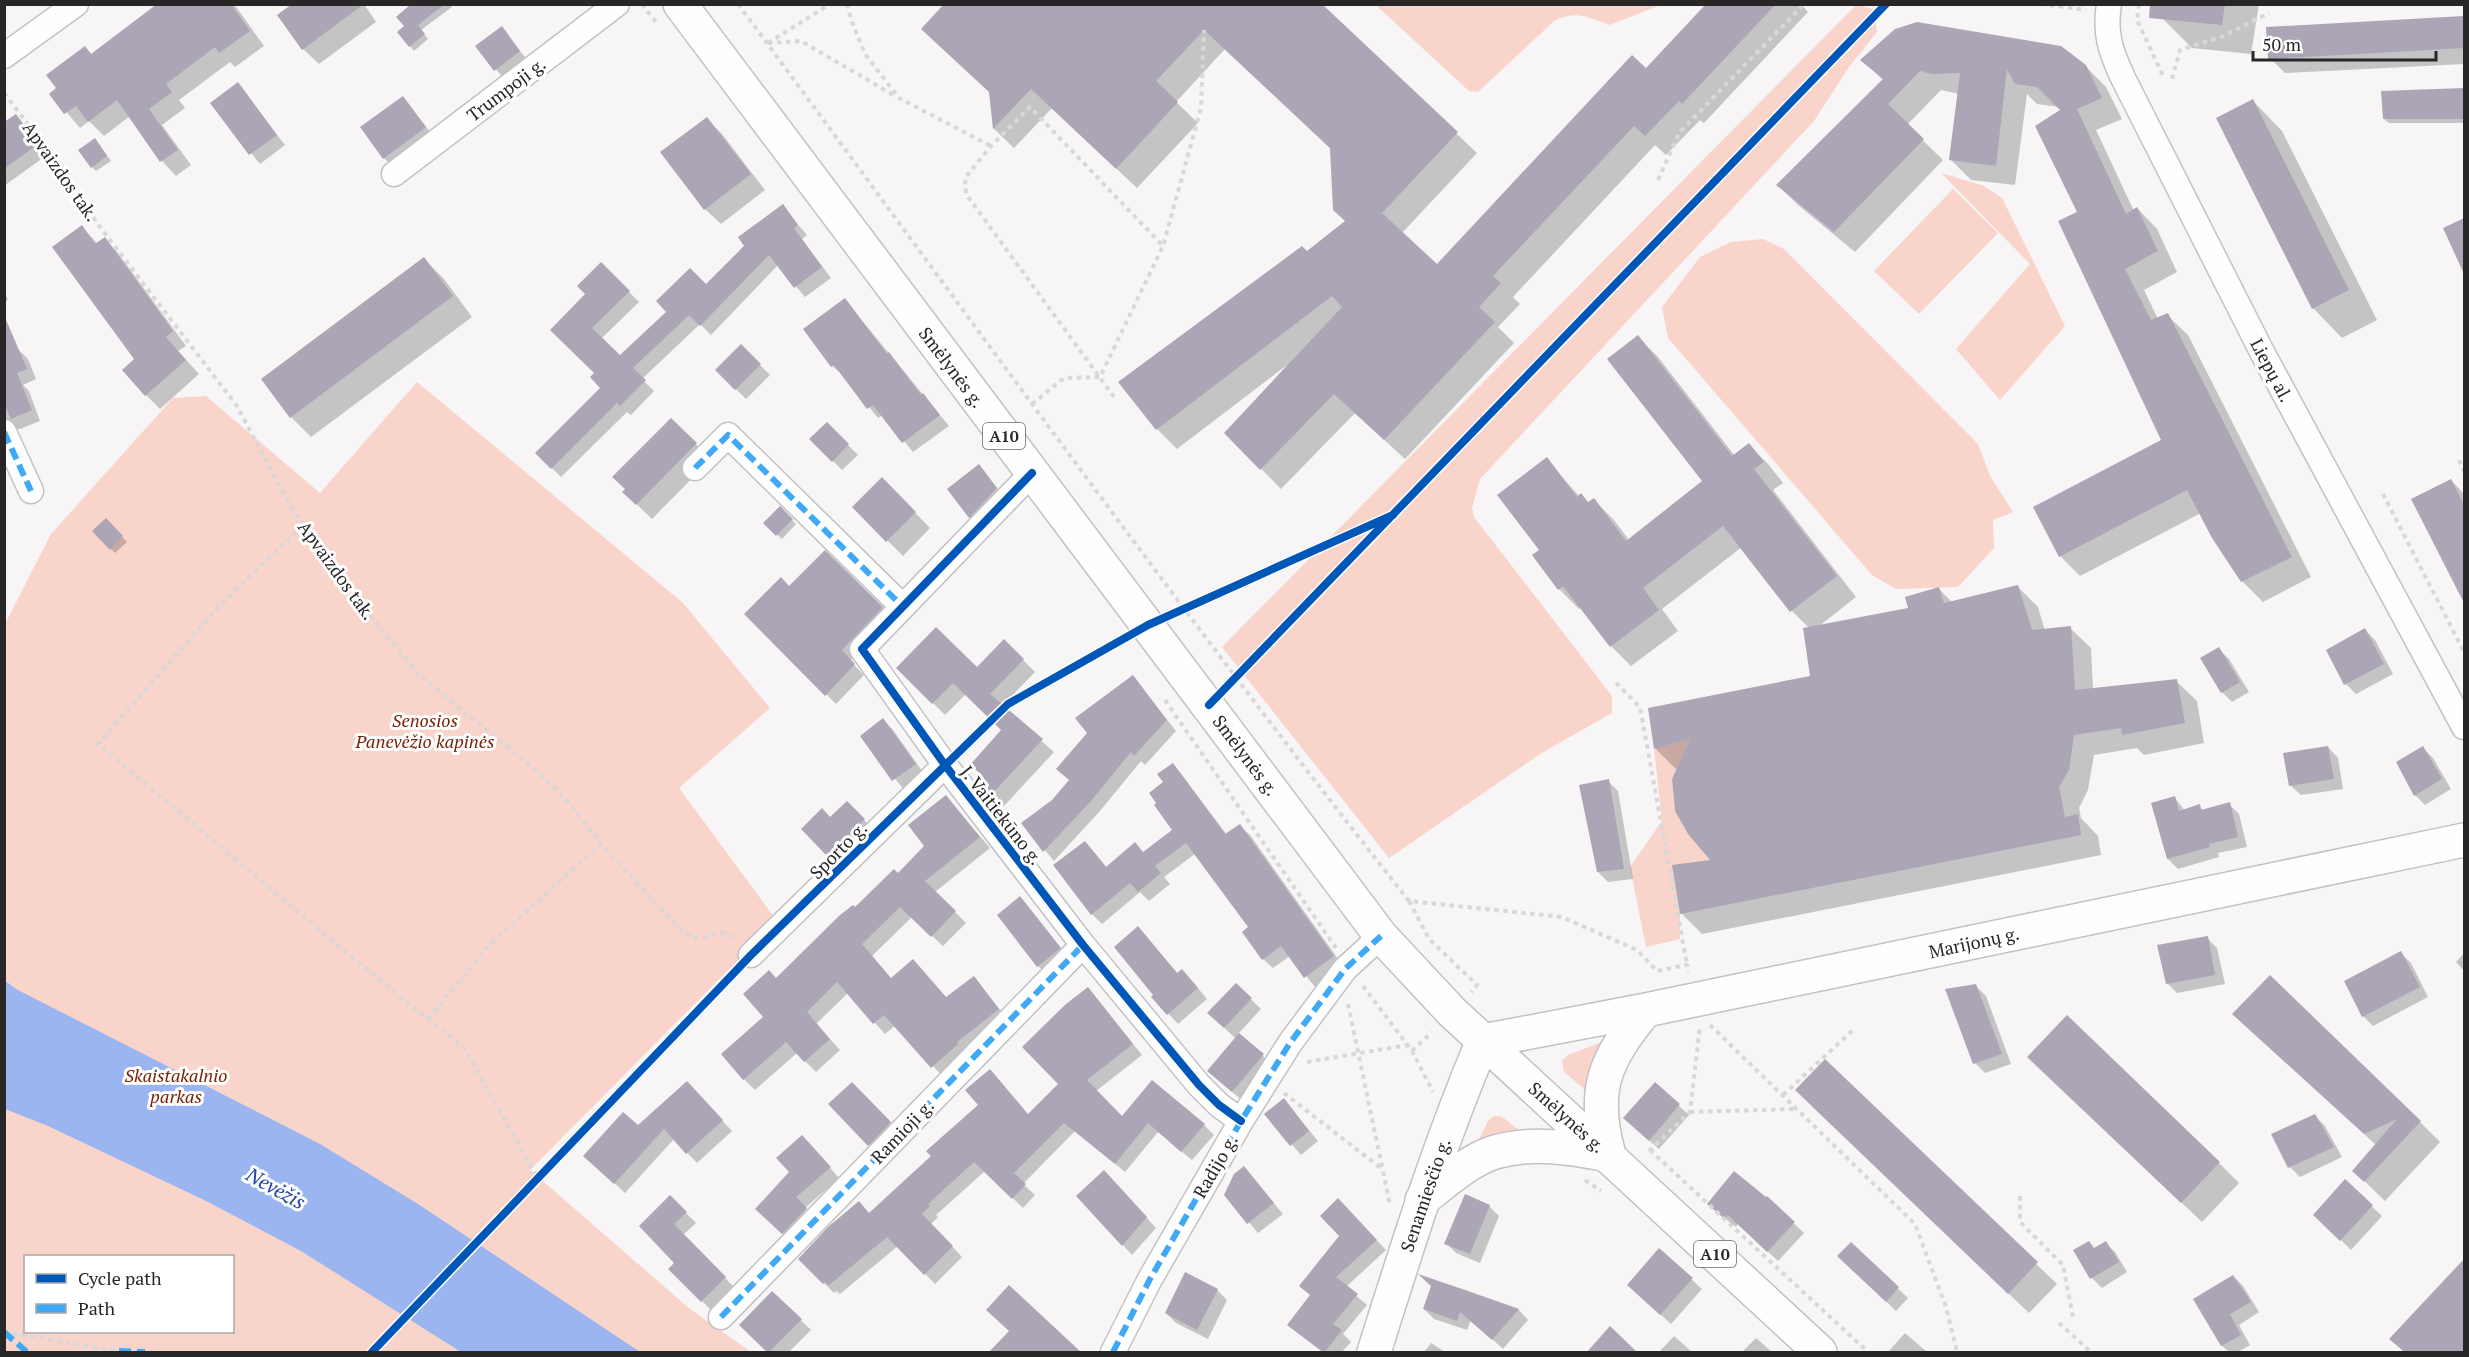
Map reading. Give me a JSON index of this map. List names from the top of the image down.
{
  "streets": {
    "main road": [
      "Smėlynės g.",
      "A10",
      "Marijonų g.",
      "Senamiesčio g."
    ],
    "street": [
      "Trumpoji g.",
      "Liepų al.",
      "J. Vaitiekūno g.",
      "Sporto g.",
      "Ramioji g.",
      "Radijo g."
    ],
    "path": ["Apvaizdos tak."]
  },
  "crossings": [
    ["Apvaizdos tak.", "Sporto g."],
    ["Smėlynės g.", "J. Vaitiekūno g."],
    ["Smėlynės g.", "Marijonų g."],
    ["Smėlynės g.", "Radijo g."],
    ["Smėlynės g.", "Senamiesčio g."],
    ["J. Vaitiekūno g.", "Sporto g."],
    ["J. Vaitiekūno g.", "Ramioji g."],
    ["J. Vaitiekūno g.", "Radijo g."],
    ["Marijonų g.", "Senamiesčio g."]
  ],
  "water": ["Nevėžis"],
  "parks": ["Senosios Panevėžio kapinės", "Skaistakalnio parkas"],
  "legend": ["Cycle path", "Path"],
  "scale_bar": "50 m"
}
